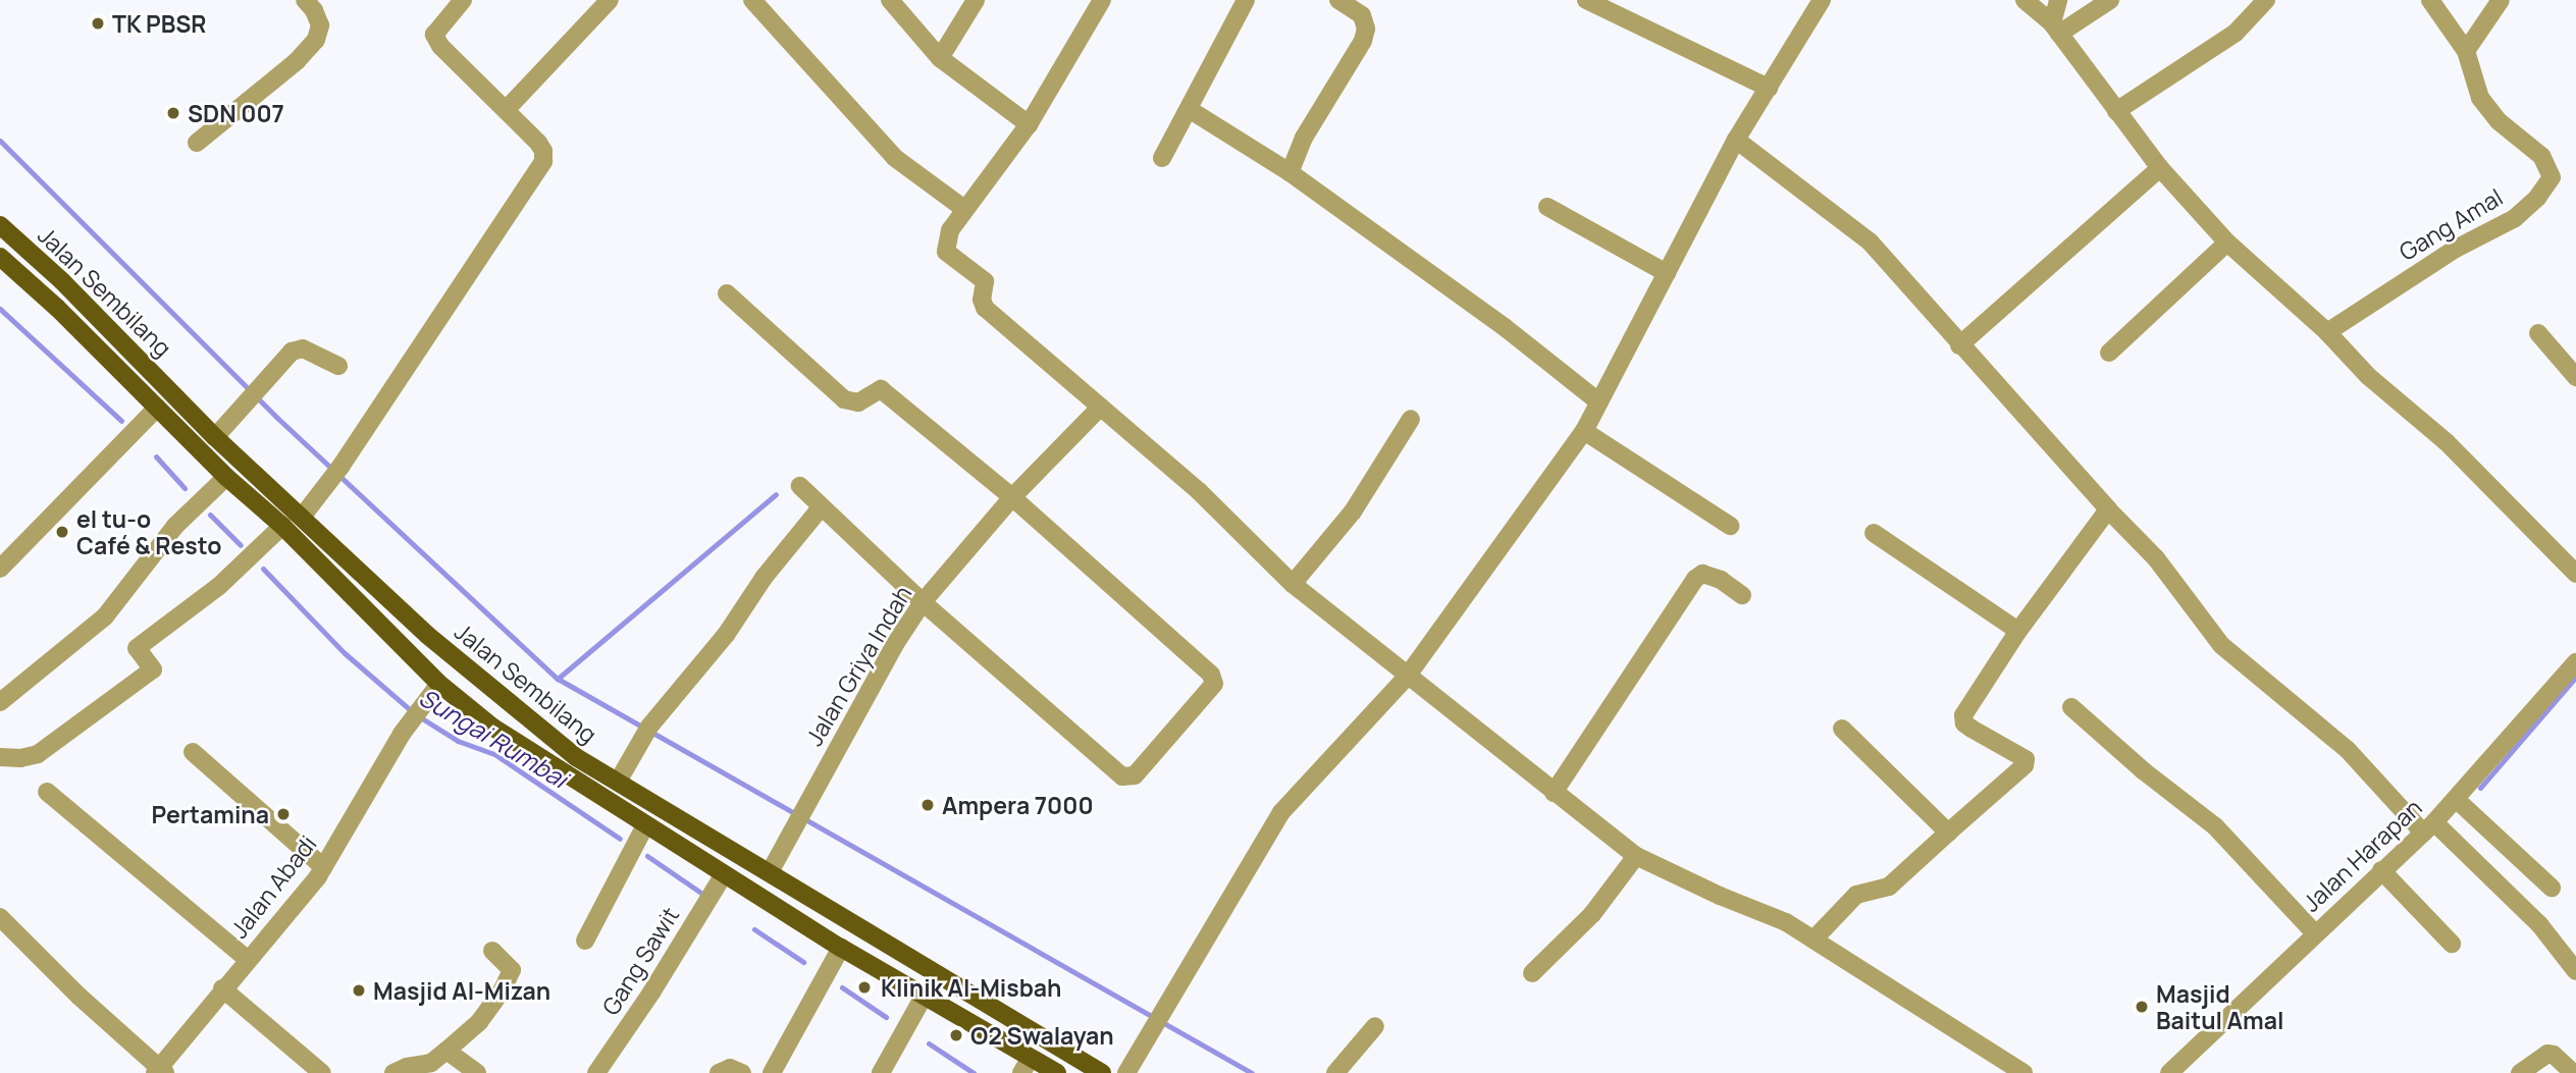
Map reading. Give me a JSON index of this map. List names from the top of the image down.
{
  "streets": {
    "main road": ["Jalan Sembilang"],
    "street": [
      "Gang Amal",
      "Jalan Griya Indah",
      "Jalan Harapan",
      "Jalan Abadi",
      "Gang Sawit"
    ]
  },
  "crossings": [
    ["Jalan Sembilang", "Jalan Griya Indah"],
    ["Jalan Sembilang", "Jalan Abadi"],
    ["Jalan Sembilang", "Gang Sawit"]
  ],
  "water": ["Sungai Rumbai"],
  "places": [
    "TK PBSR",
    "SDN 007",
    "el tu-o Café & Resto",
    "Ampera 7000",
    "Pertamina",
    "Klinik Al-Misbah",
    "Masjid Al-Mizan",
    "Masjid Baitul Amal",
    "O2 Swalayan"
  ]
}
